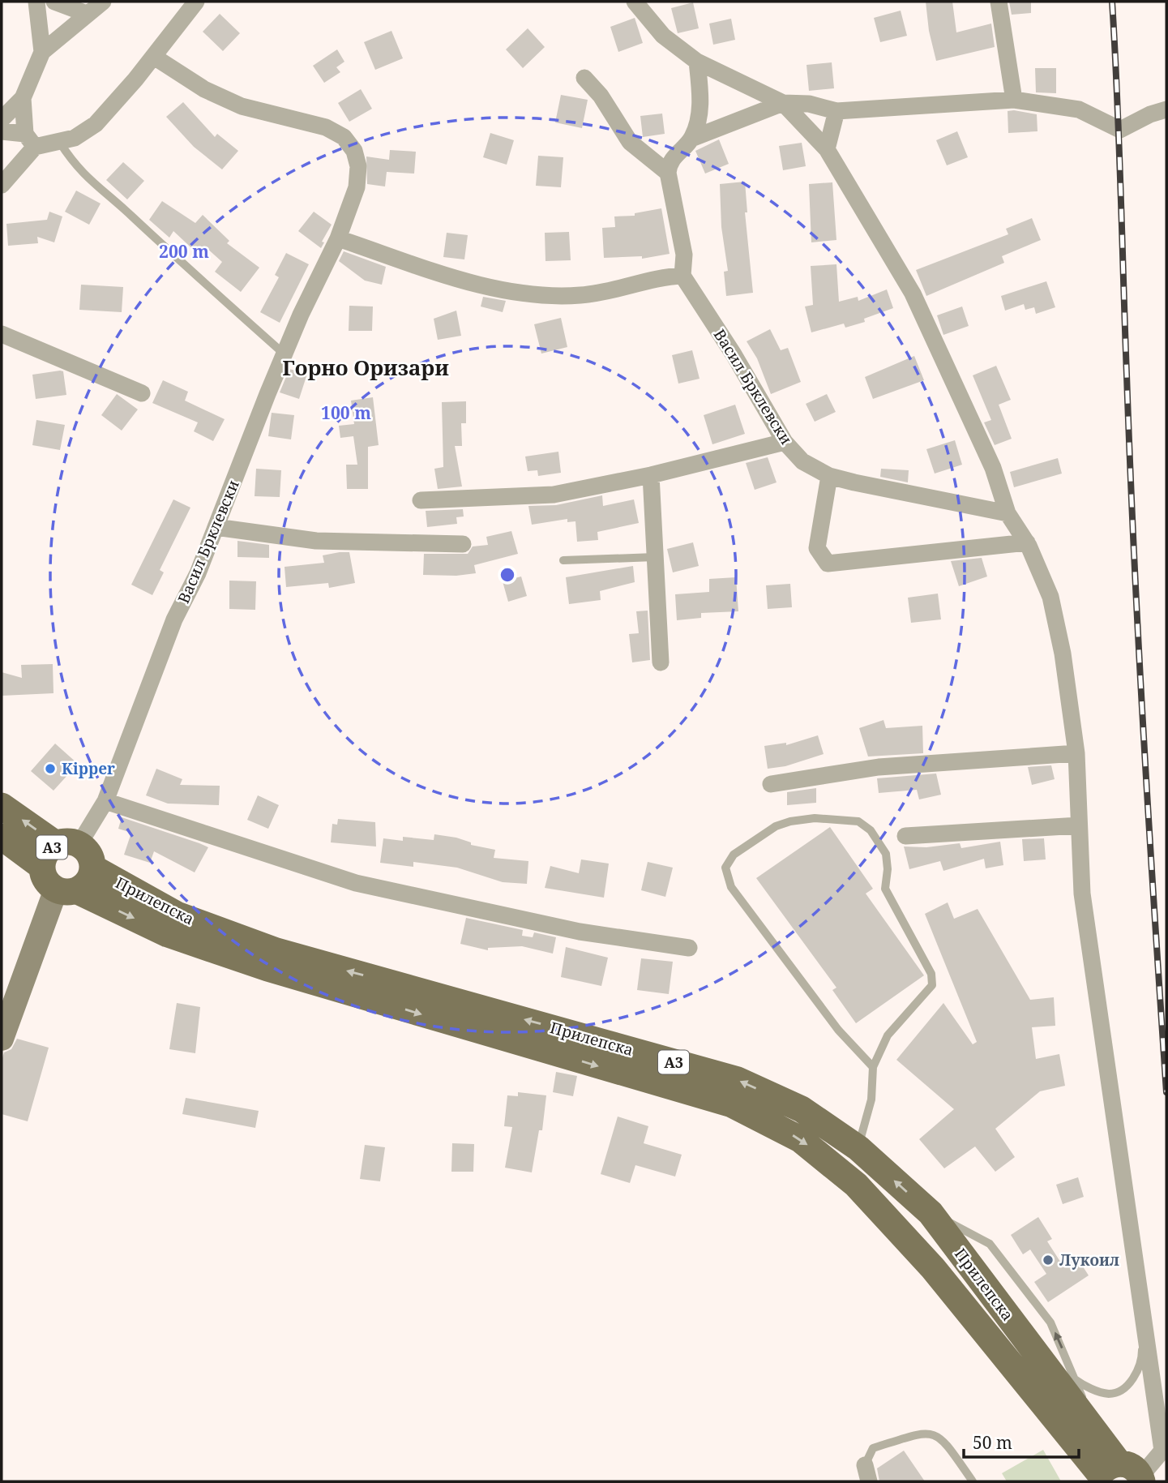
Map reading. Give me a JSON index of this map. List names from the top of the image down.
{
  "streets": {
    "main road": ["A3", "Прилепска"],
    "street": ["Васил Брклевски"]
  },
  "crossings": [
    ["Васил Брклевски", "A3"],
    ["Васил Брклевски", "Прилепска"],
    ["A3", "Прилепска"]
  ],
  "districts": ["Горно Оризари"],
  "places": ["Kipper", "Лукоил"],
  "scale_bar": "50 m",
  "rings": ["200 m", "100 m"]
}
